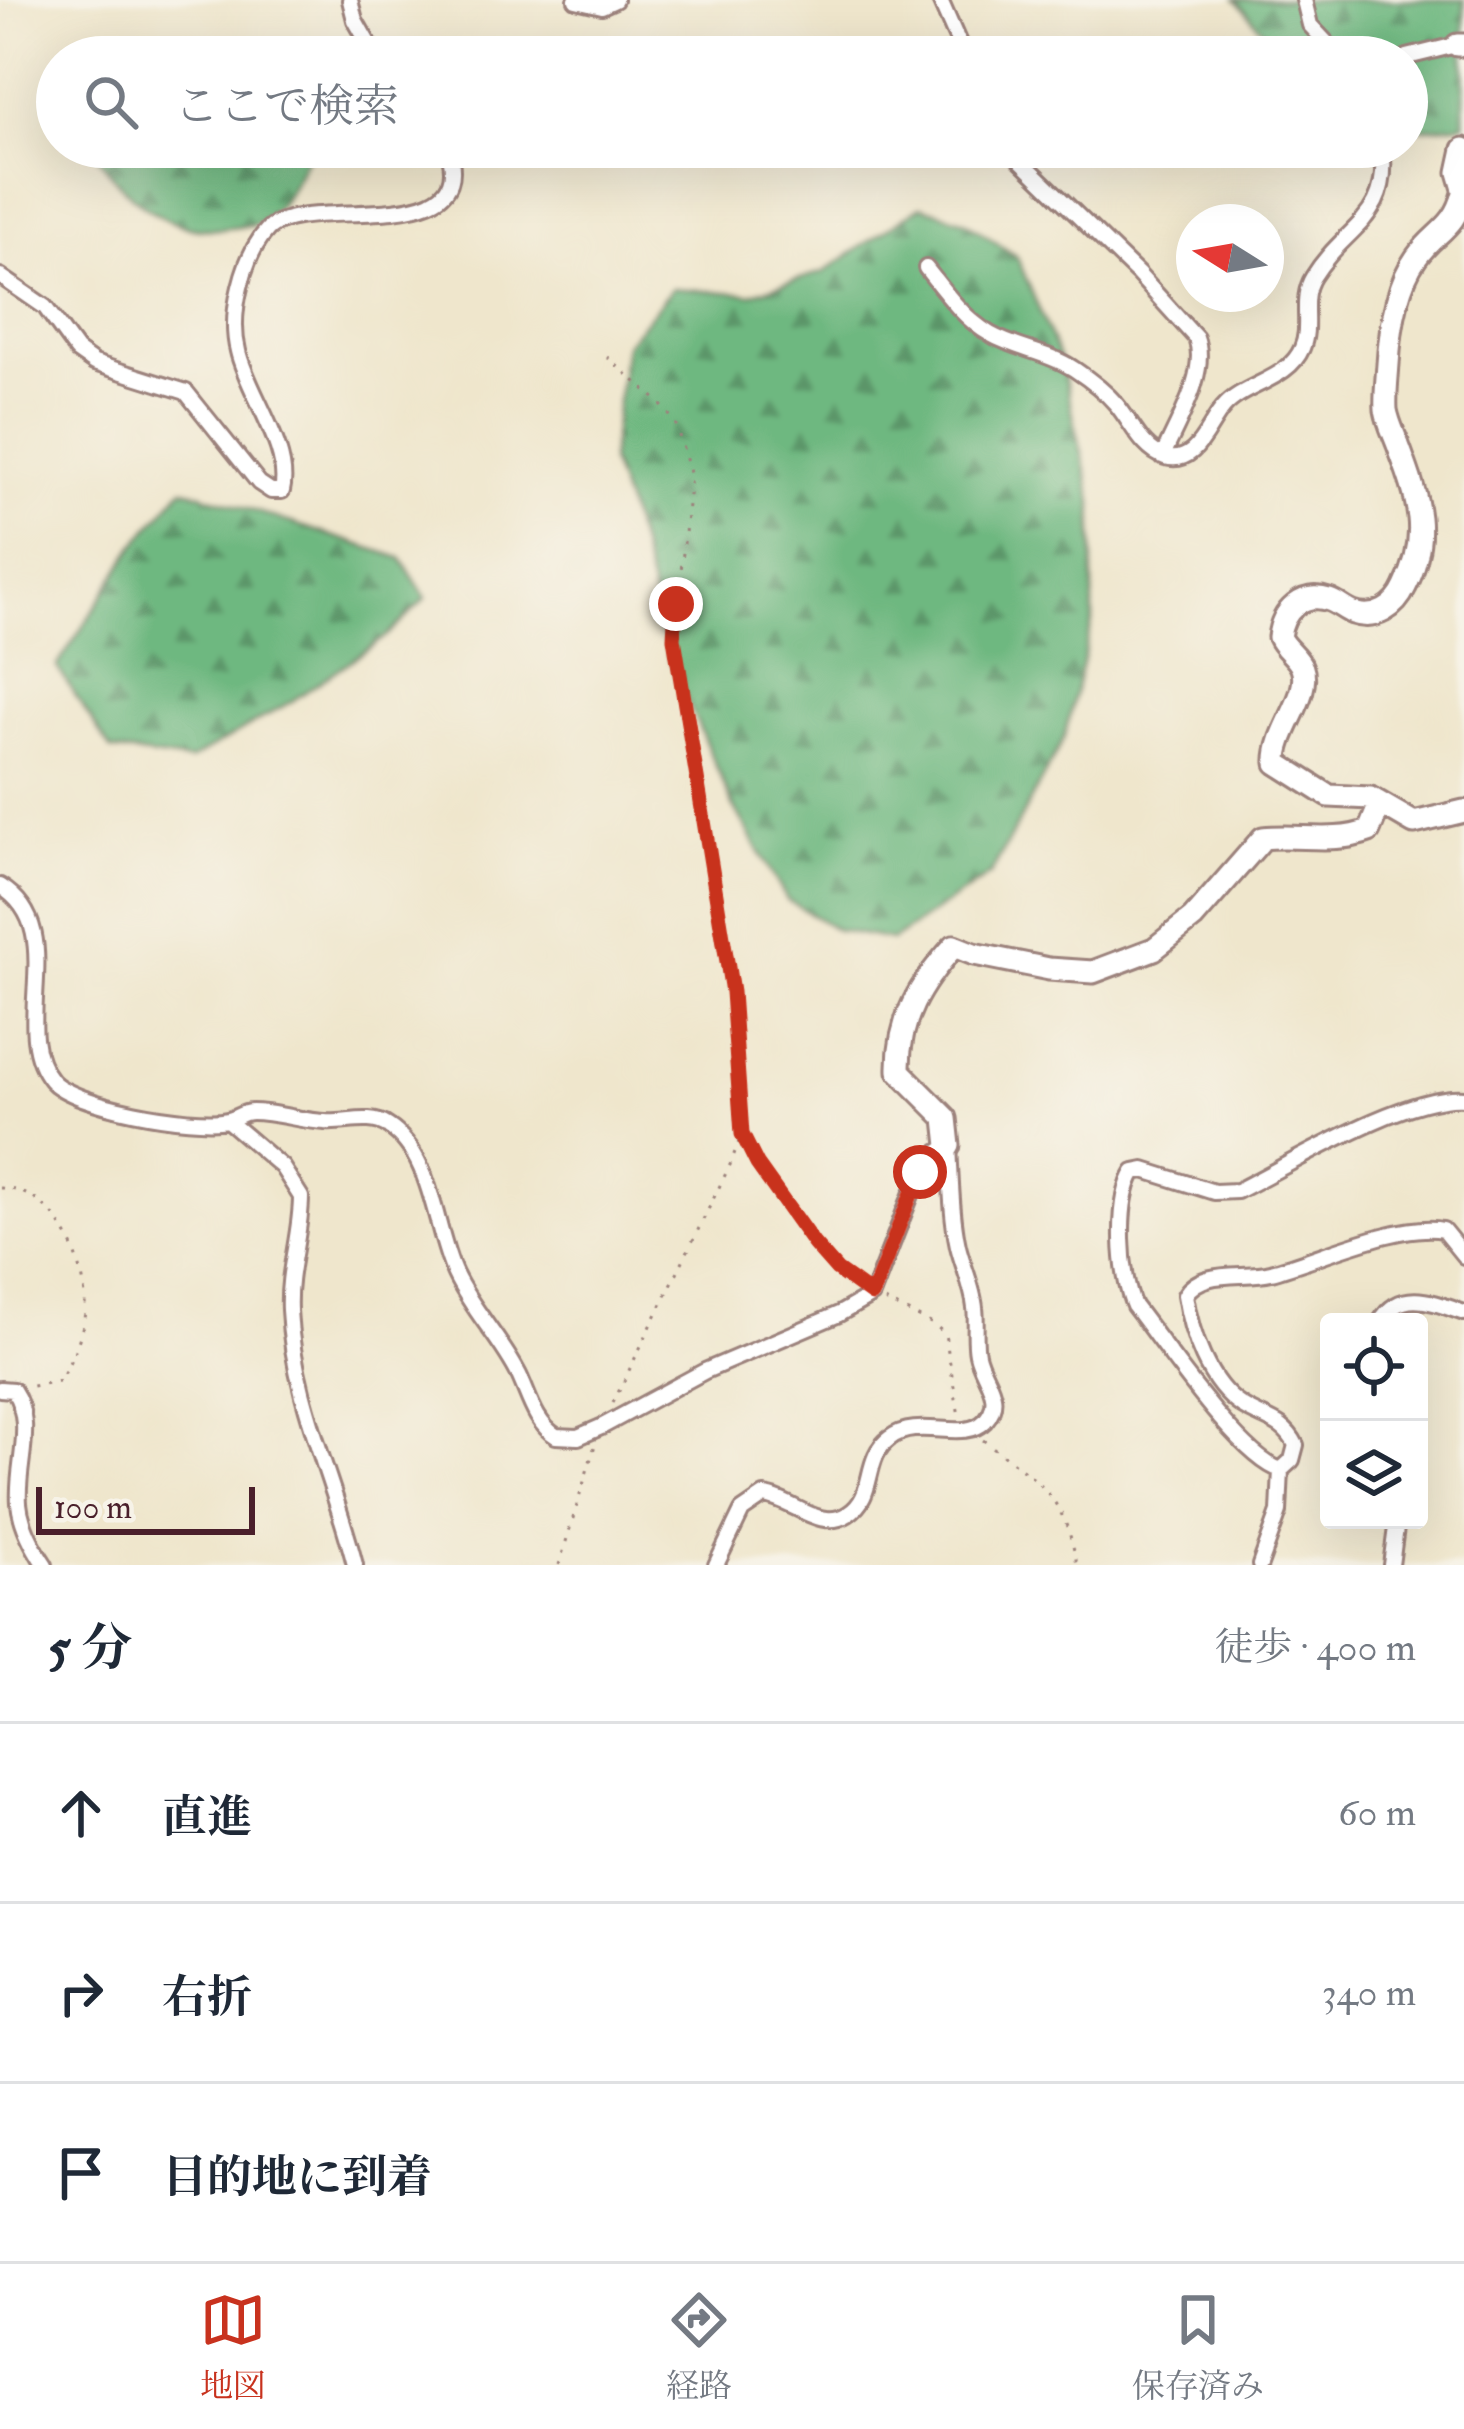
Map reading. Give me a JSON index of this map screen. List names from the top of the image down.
{
  "scale_bar": "100 m",
  "north": "left",
  "page": {
    "search": "ここで検索",
    "scale": "100 m",
    "heading": ["5 分", "徒歩 · 400 m"],
    "list": [
      ["直進", "60 m"],
      ["右折", "340 m"],
      "目的地に到着"
    ],
    "nav": ["地図", "経路", "保存済み"]
  }
}
